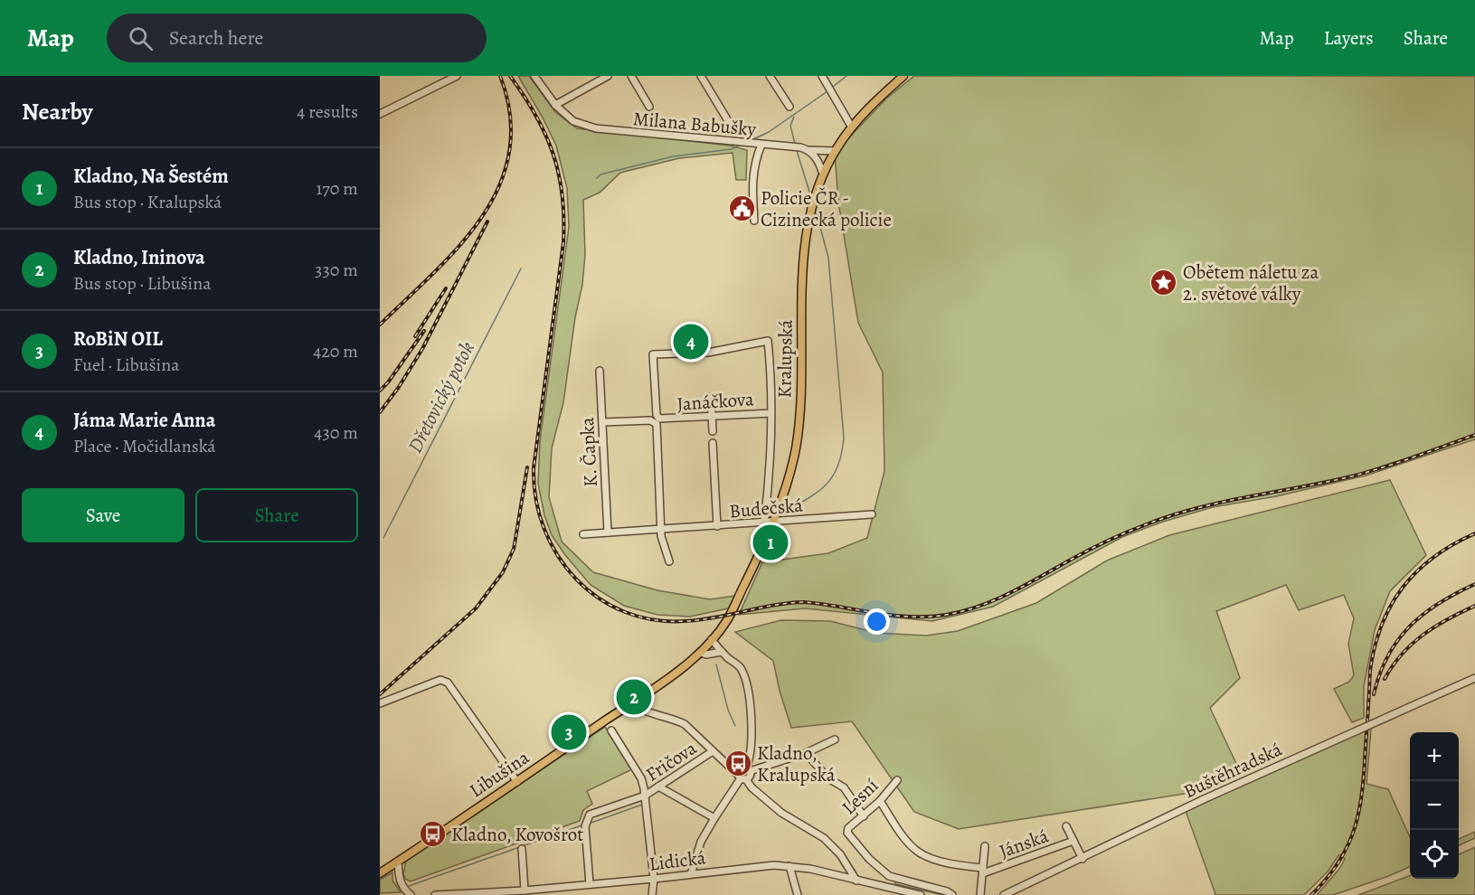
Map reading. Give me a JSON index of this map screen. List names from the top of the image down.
{
  "streets": {
    "main road": ["Kralupská", "Libušina"],
    "street": [
      "Milana Babušky",
      "Janáčkova",
      "K. Čapka",
      "Budečská",
      "Fričova",
      "Buštěhradská",
      "Lesní",
      "Jánská",
      "Lidická"
    ]
  },
  "crossings": [
    ["Milana Babušky", "Kralupská"],
    ["Kralupská", "Janáčkova"],
    ["Kralupská", "Budečská"],
    ["Kralupská", "Libušina"],
    ["Janáčkova", "K. Čapka"],
    ["K. Čapka", "Budečská"],
    ["Fričova", "Lidická"],
    ["Buštěhradská", "Jánská"],
    ["Lesní", "Jánská"]
  ],
  "water": ["Dřetovický potok"],
  "places": {
    "public building": ["Policie ČR - Cizinecká policie"],
    "place": ["Obětem náletu za 2. světové války"],
    "bus stop": ["Kladno, Kralupská", "Kladno, Kovošrot"]
  },
  "page": {
    "header": "Map",
    "search": "Search here",
    "nav": ["Map", "Layers", "Share"],
    "heading": ["Nearby", "4 results"],
    "list": [
      {
        "mark": "1",
        "name": "Kladno, Na Šestém",
        "note": "Bus stop · Kralupská",
        "value": "170 m"
      },
      {
        "mark": "2",
        "name": "Kladno, Ininova",
        "note": "Bus stop · Libušina",
        "value": "330 m"
      },
      {
        "mark": "3",
        "name": "RoBiN OIL",
        "note": "Fuel · Libušina",
        "value": "420 m"
      },
      {
        "mark": "4",
        "name": "Jáma Marie Anna",
        "note": "Place · Močidlanská",
        "value": "430 m"
      }
    ],
    "pins": [
      "4",
      "1",
      "2",
      "3"
    ],
    "buttons": ["Save", "Share"],
    "map_buttons": ["+", "−"]
  }
}
